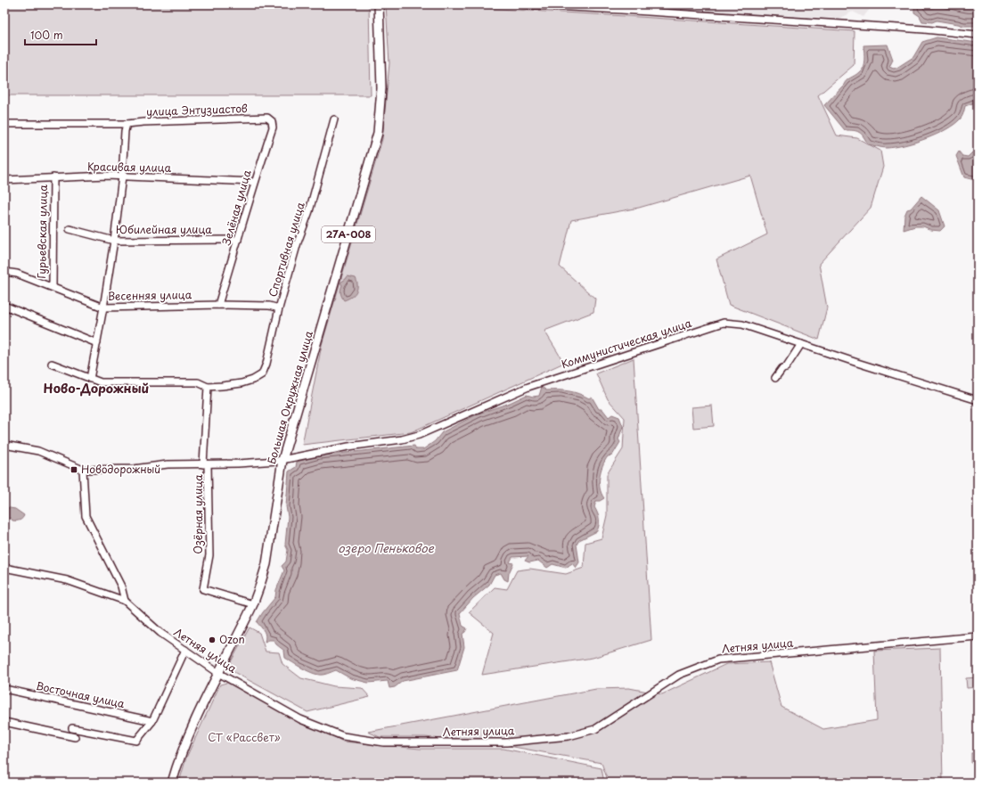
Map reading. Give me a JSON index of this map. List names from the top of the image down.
{
  "streets": {
    "main road": ["27А-008", "Большая Окружная улица"],
    "street": [
      "улица Энтузиастов",
      "Красивая улица",
      "Зелёная улица",
      "Юбилейная улица",
      "Гурьевская улица",
      "Спортивная улица",
      "Весенняя улица",
      "Коммунистическая улица",
      "Озёрная улица",
      "Летняя улица",
      "Восточная улица"
    ]
  },
  "crossings": [
    ["улица Энтузиастов", "Зелёная улица"],
    ["Красивая улица", "Зелёная улица"],
    ["Красивая улица", "Гурьевская улица"],
    ["Зелёная улица", "Юбилейная улица"],
    ["Зелёная улица", "Весенняя улица"],
    ["Гурьевская улица", "Весенняя улица"],
    ["Спортивная улица", "Весенняя улица"],
    ["Спортивная улица", "Озёрная улица"],
    ["Коммунистическая улица", "Большая Окружная улица"],
    ["Коммунистическая улица", "Озёрная улица"],
    ["Большая Окружная улица", "Озёрная улица"],
    ["Большая Окружная улица", "Летняя улица"]
  ],
  "districts": ["Ново-Дорожный"],
  "water": ["озеро Пеньковое"],
  "parks": ["СТ «Рассвет»"],
  "places": {
    "transit": ["Новодорожный"],
    "other": ["Ozon"]
  },
  "scale_bar": "100 m"
}
